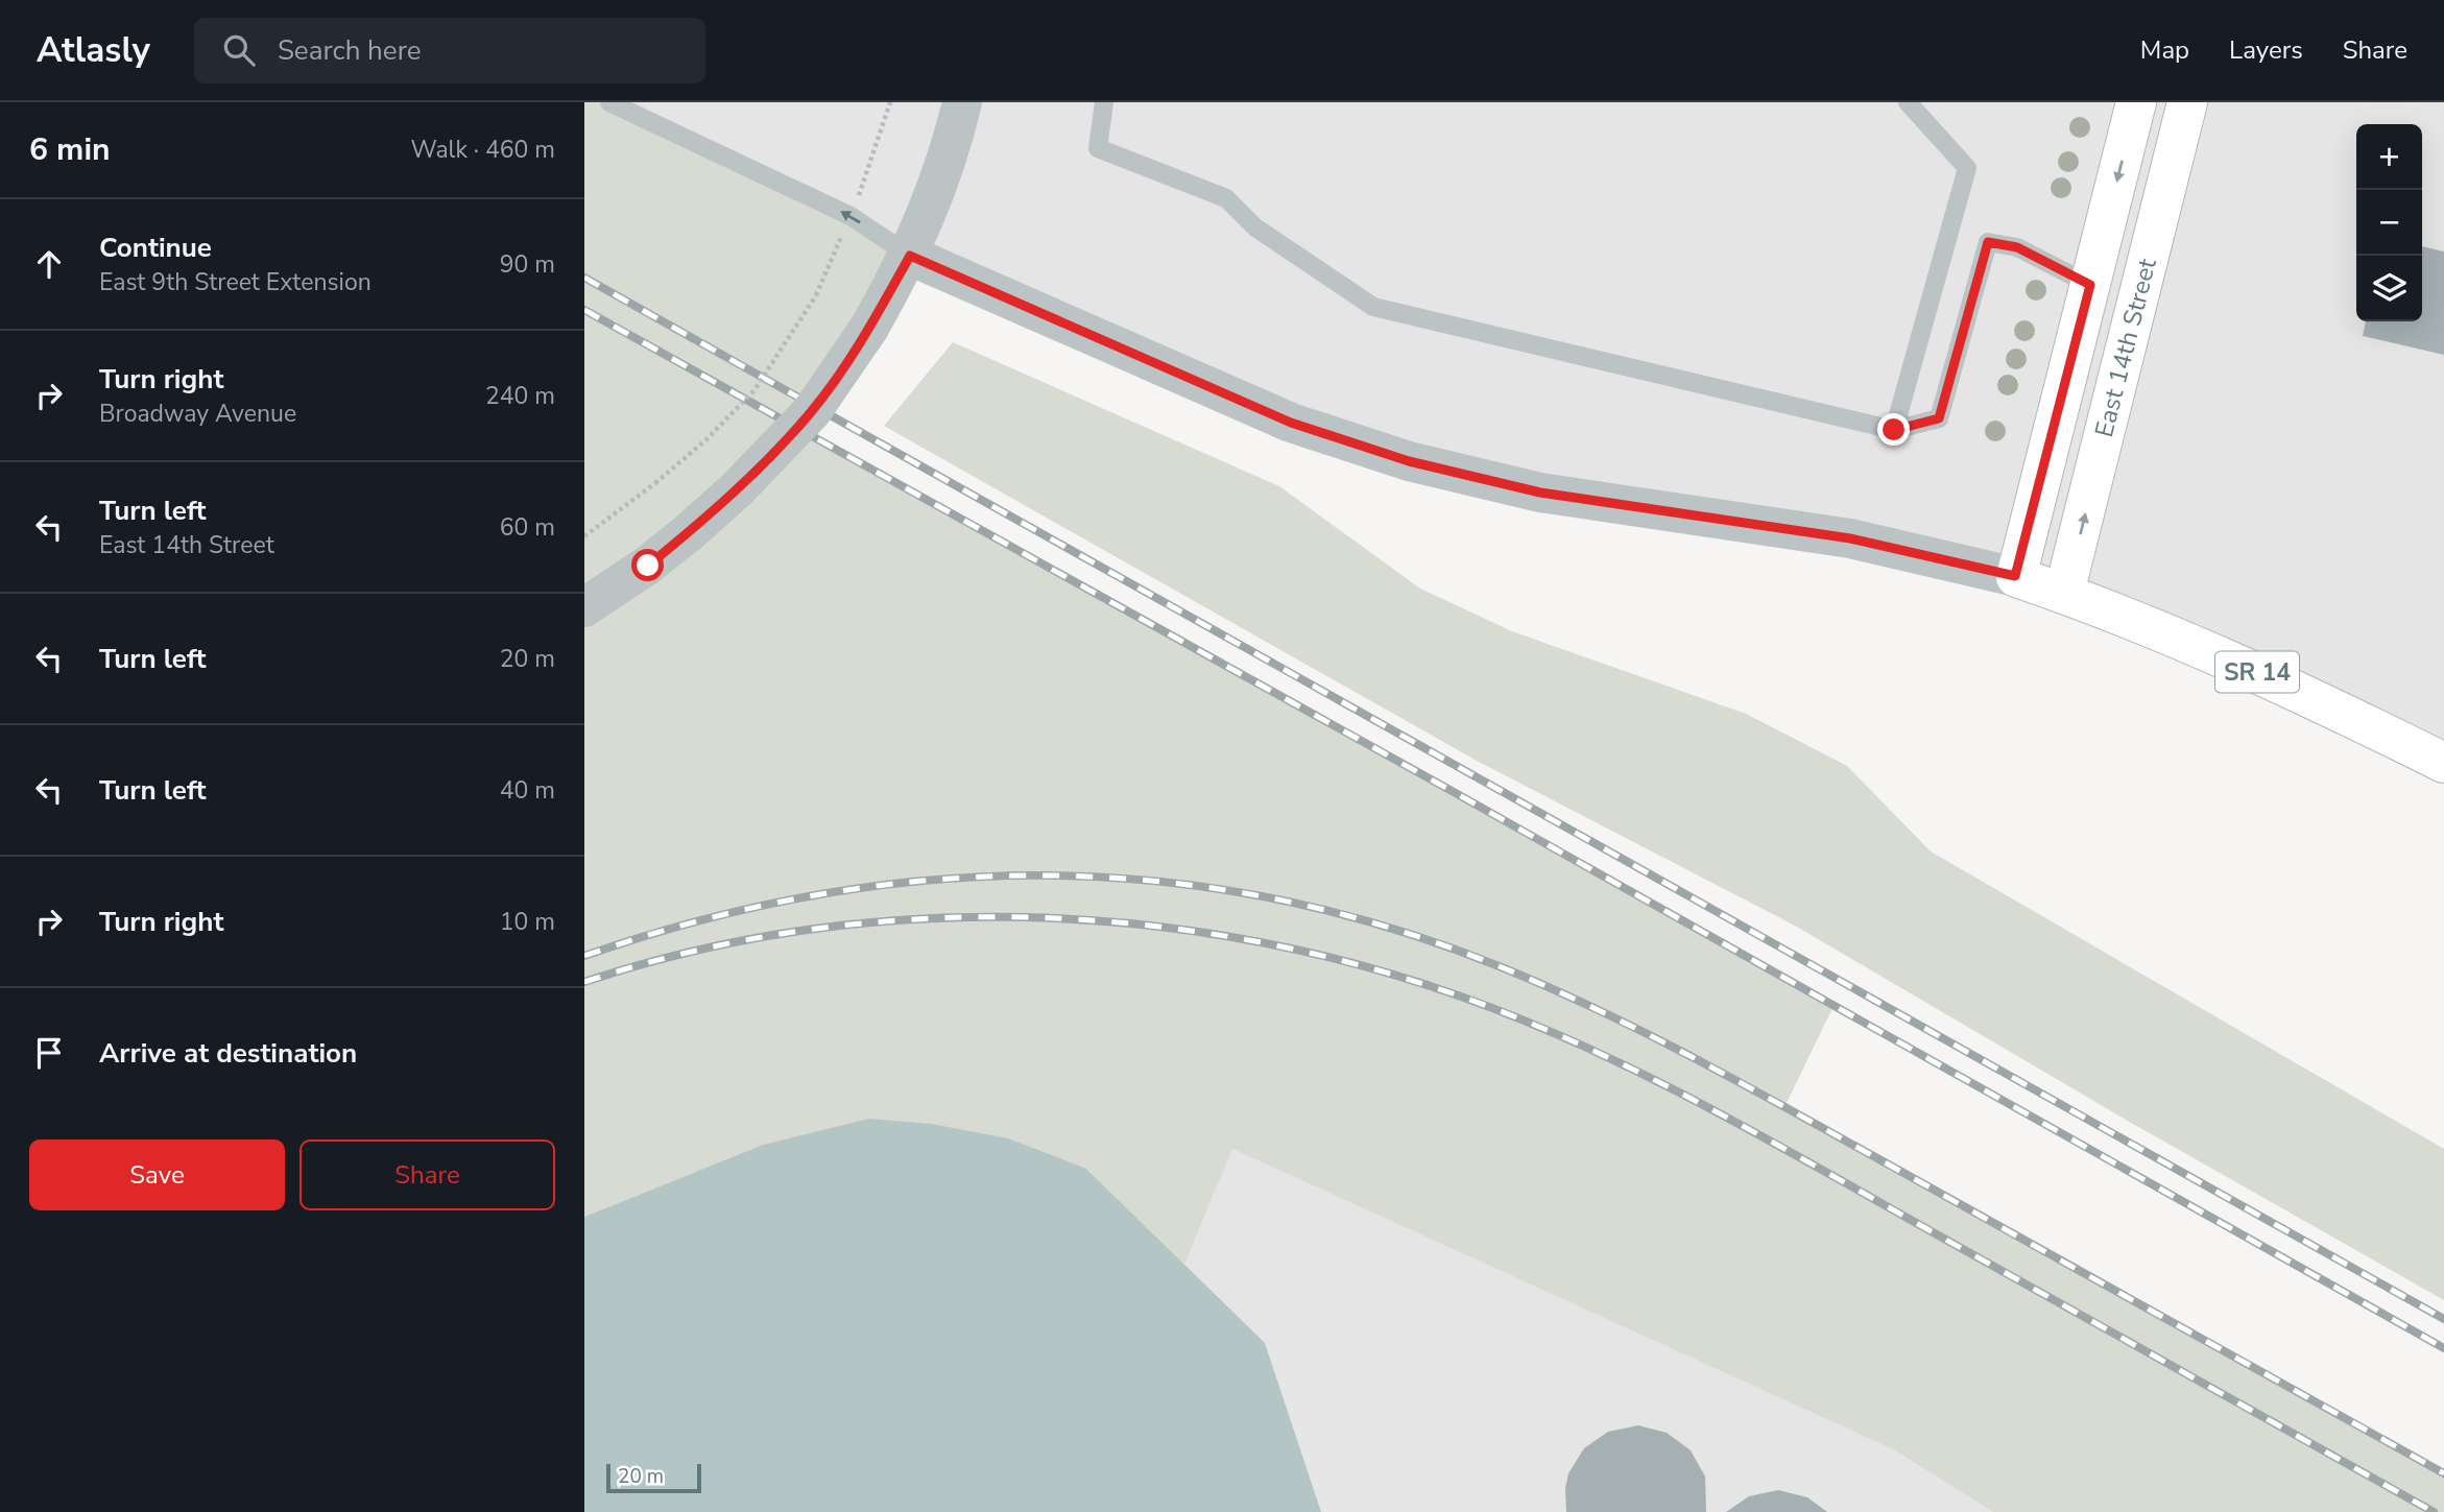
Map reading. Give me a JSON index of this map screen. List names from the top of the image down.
{
  "streets": {
    "main road": ["East 14th Street", "SR 14"]
  },
  "crossings": [
    ["East 14th Street", "SR 14"]
  ],
  "scale_bar": "20 m",
  "page": {
    "header": "Atlasly",
    "search": "Search here",
    "nav": ["Map", "Layers", "Share"],
    "heading": ["6 min", "Walk · 460 m"],
    "map_buttons": ["+", "−"],
    "list": [
      ["Continue", "East 9th Street Extension", "90 m"],
      ["Turn right", "Broadway Avenue", "240 m"],
      ["Turn left", "East 14th Street", "60 m"],
      ["Turn left", "20 m"],
      ["Turn left", "40 m"],
      ["Turn right", "10 m"],
      "Arrive at destination"
    ],
    "buttons": ["Save", "Share"],
    "scale": "20 m"
  }
}
